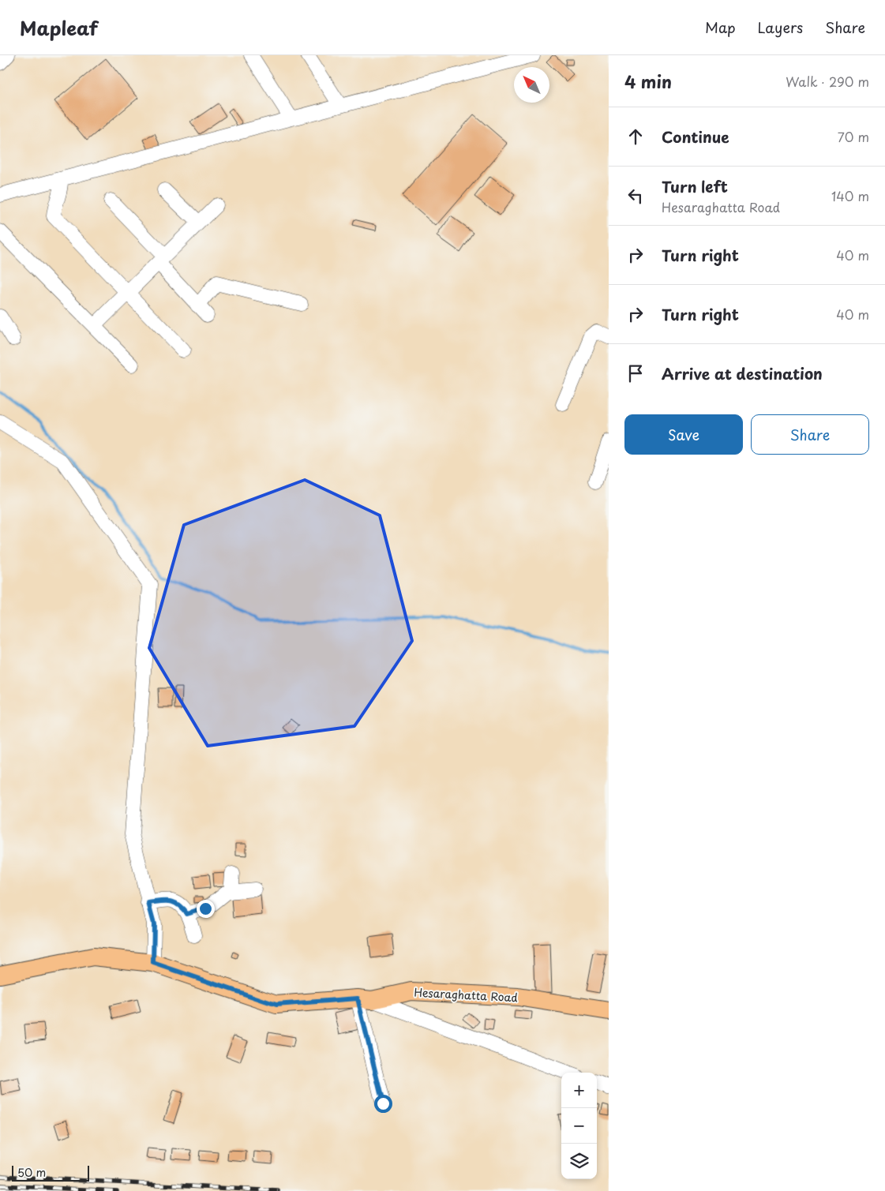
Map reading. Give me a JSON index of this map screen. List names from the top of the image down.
{
  "streets": {
    "main road": ["Hesaraghatta Road"]
  },
  "scale_bar": "50 m",
  "north": "top left",
  "page": {
    "header": "Mapleaf",
    "nav": ["Map", "Layers", "Share"],
    "heading": ["4 min", "Walk · 290 m"],
    "list": [
      ["Continue", "70 m"],
      ["Turn left", "Hesaraghatta Road", "140 m"],
      ["Turn right", "40 m"],
      ["Turn right", "40 m"],
      "Arrive at destination"
    ],
    "buttons": ["Save", "Share"],
    "map_buttons": ["+", "−"],
    "scale": "50 m"
  }
}
